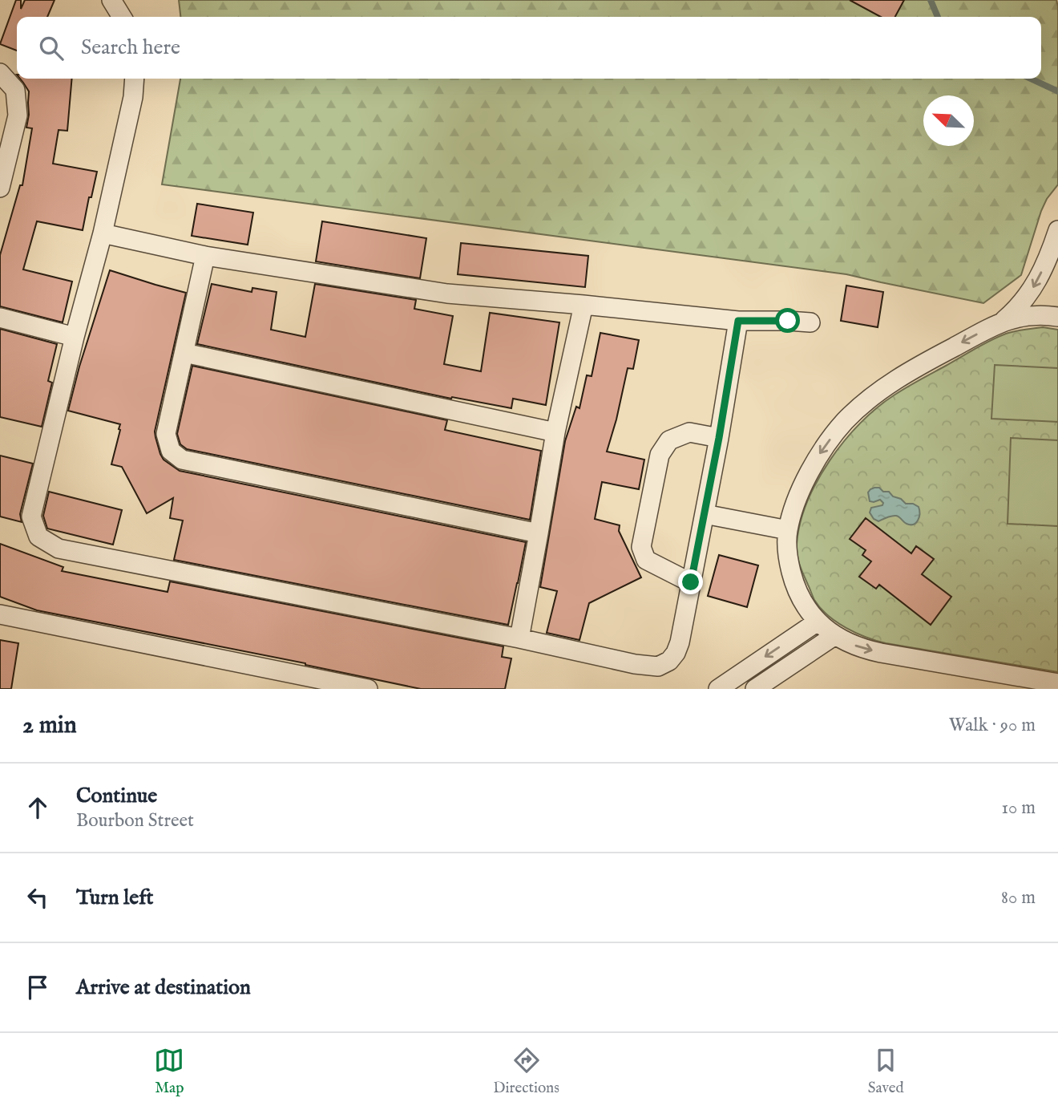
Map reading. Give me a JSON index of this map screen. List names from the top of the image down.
{
  "north": "top left",
  "page": {
    "search": "Search here",
    "heading": ["2 min", "Walk · 90 m"],
    "list": [
      ["Continue", "Bourbon Street", "10 m"],
      ["Turn left", "80 m"],
      "Arrive at destination"
    ],
    "nav": ["Map", "Directions", "Saved"]
  }
}
